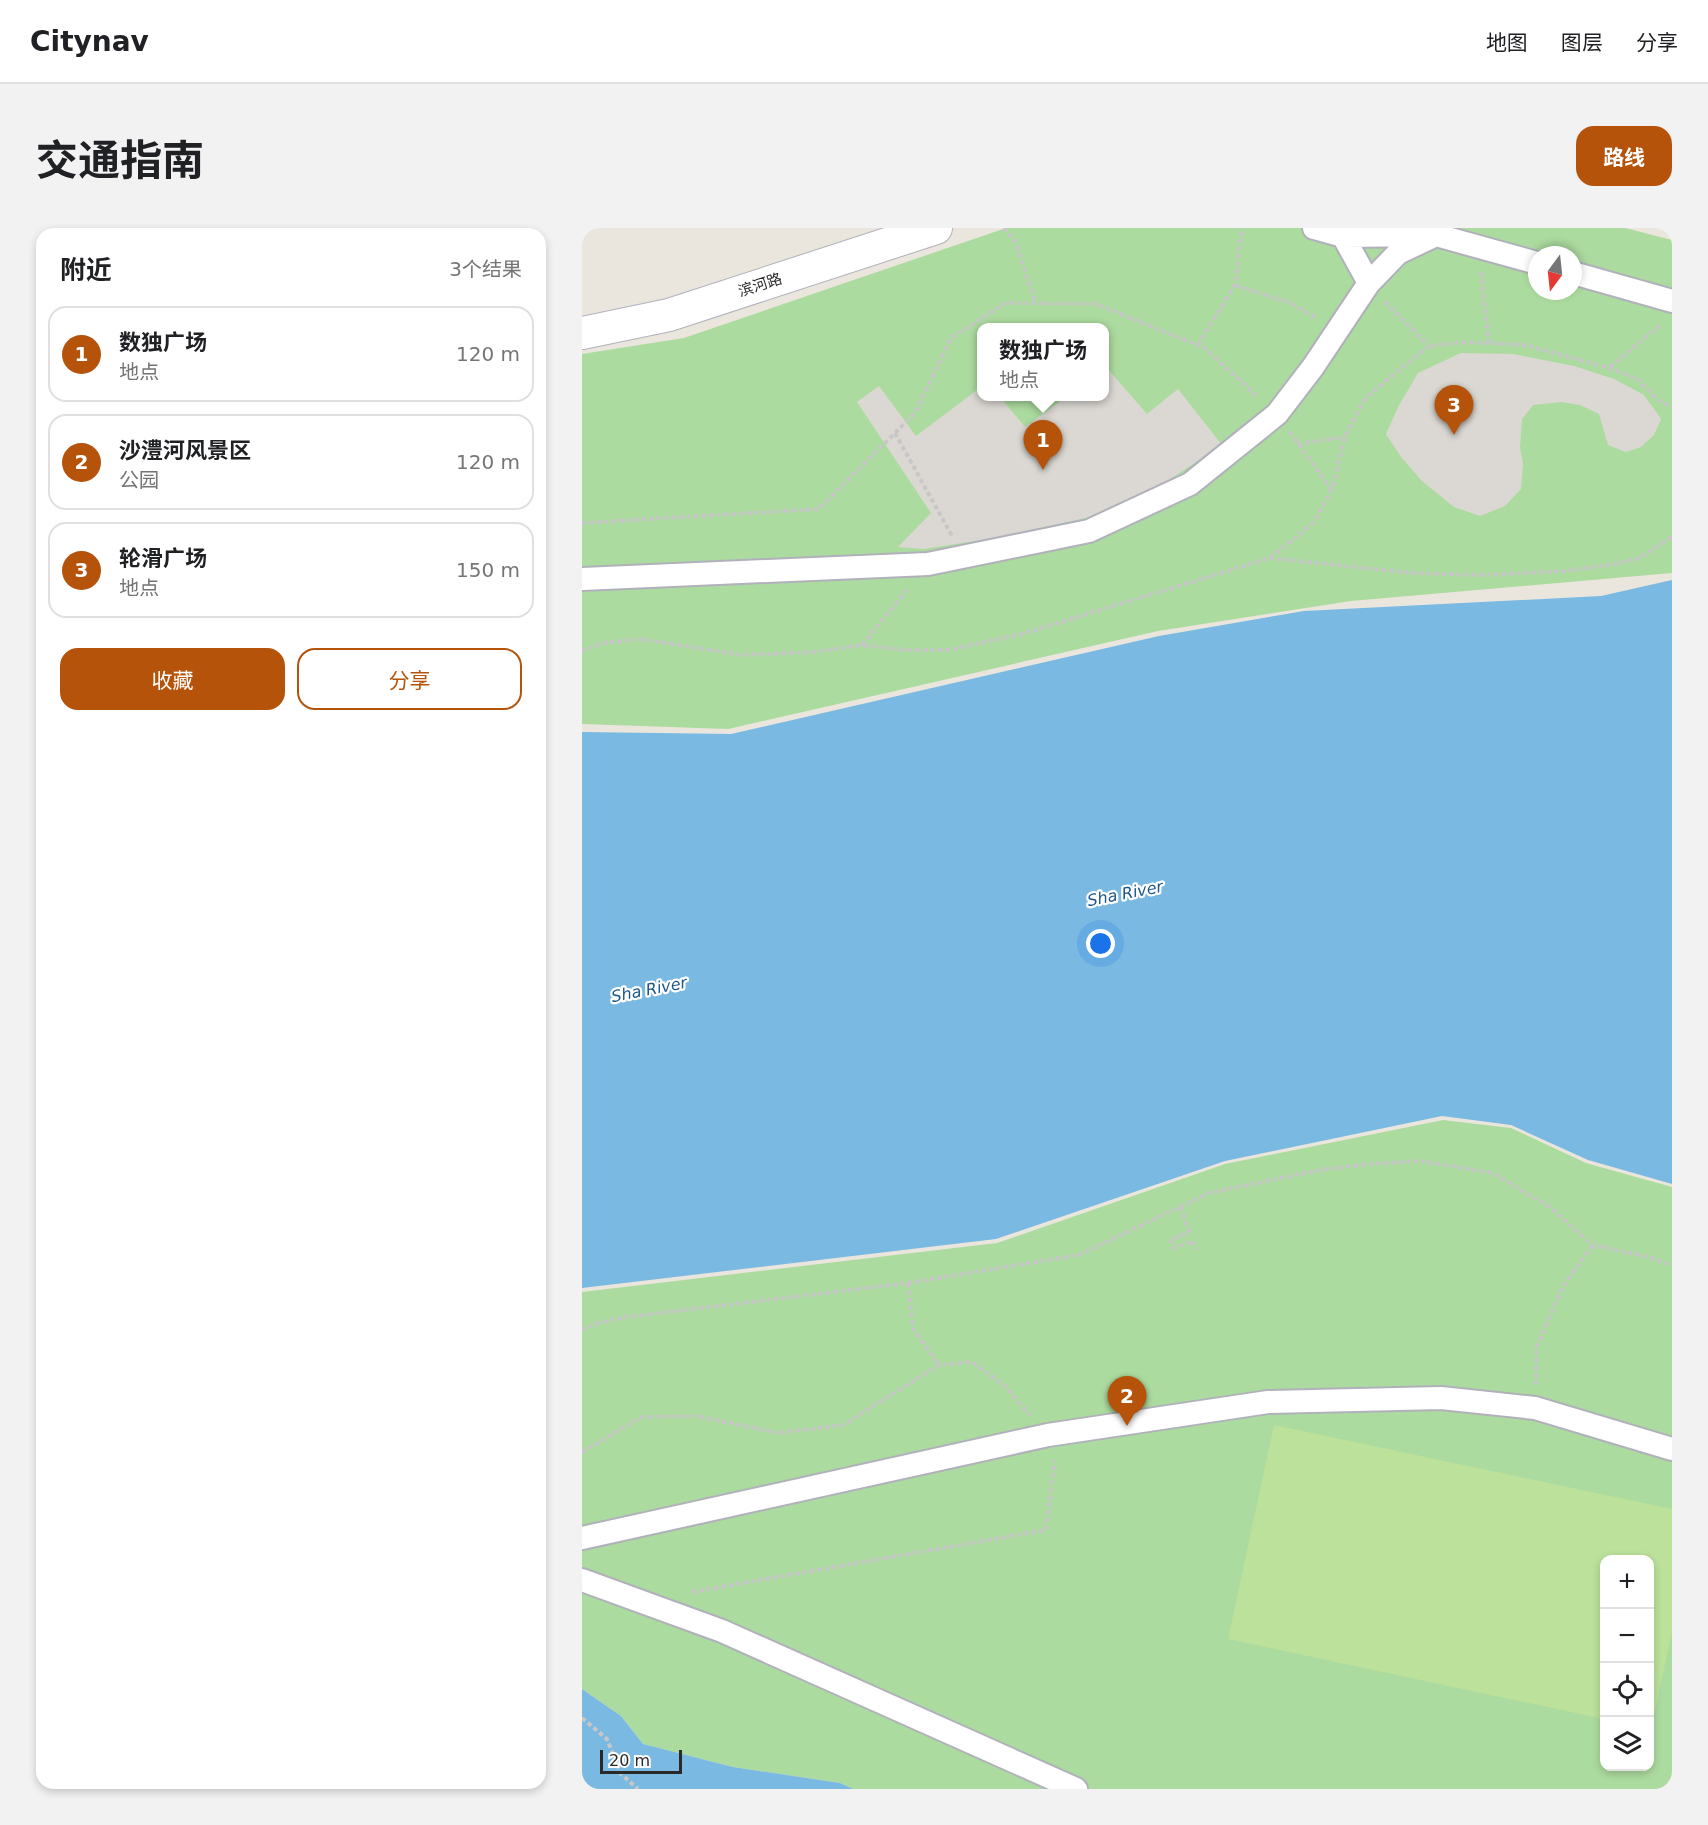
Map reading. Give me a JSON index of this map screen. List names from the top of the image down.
{
  "streets": {
    "street": ["滨河路"]
  },
  "water": ["Sha River"],
  "scale_bar": "20 m",
  "north": "bottom",
  "page": {
    "header": "Citynav",
    "nav": ["地图", "图层", "分享"],
    "title": "交通指南",
    "buttons": [
      "路线",
      ["收藏", "分享"]
    ],
    "heading": ["附近", "3个结果"],
    "list": [
      {
        "mark": "1",
        "name": "数独广场",
        "note": "地点",
        "value": "120 m"
      },
      {
        "mark": "2",
        "name": "沙澧河风景区",
        "note": "公园",
        "value": "120 m"
      },
      {
        "mark": "3",
        "name": "轮滑广场",
        "note": "地点",
        "value": "150 m"
      }
    ],
    "popup": ["数独广场", "地点"],
    "pins": ["3", "1", "2"],
    "map_buttons": ["+", "−"],
    "scale": "20 m"
  }
}
